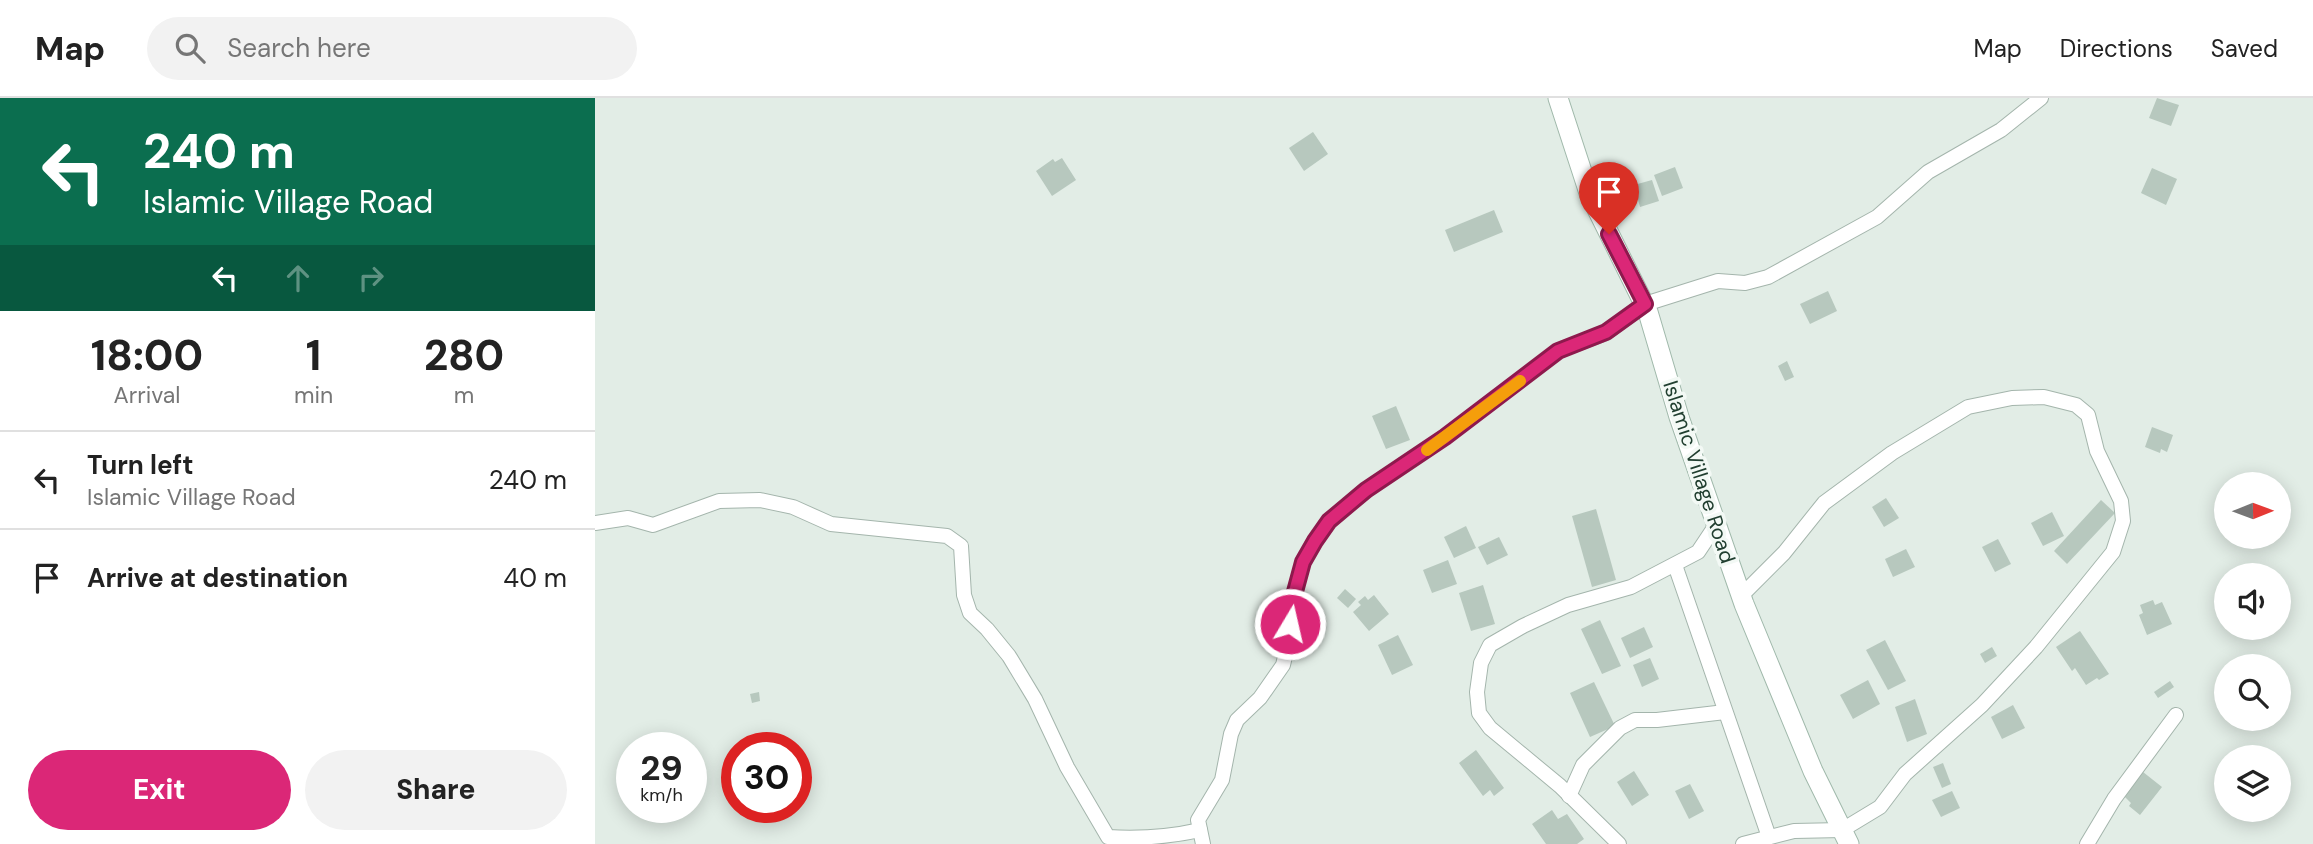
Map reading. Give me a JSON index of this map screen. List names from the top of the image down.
{
  "streets": {
    "street": ["Islamic Village Road"]
  },
  "north": "right",
  "page": {
    "header": "Map",
    "search": "Search here",
    "nav": ["Map", "Directions", "Saved"],
    "turn": ["240 m", "Islamic Village Road"],
    "eta": [
      "18:00",
      "Arrival",
      "1",
      "min",
      "280",
      "m"
    ],
    "list": [
      {
        "name": "Turn left",
        "note": "Islamic Village Road",
        "value": "240 m"
      },
      {
        "name": "Arrive at destination",
        "value": "40 m"
      }
    ],
    "speed": "29 km/h",
    "limit": "30",
    "buttons": ["Exit", "Share"]
  }
}
